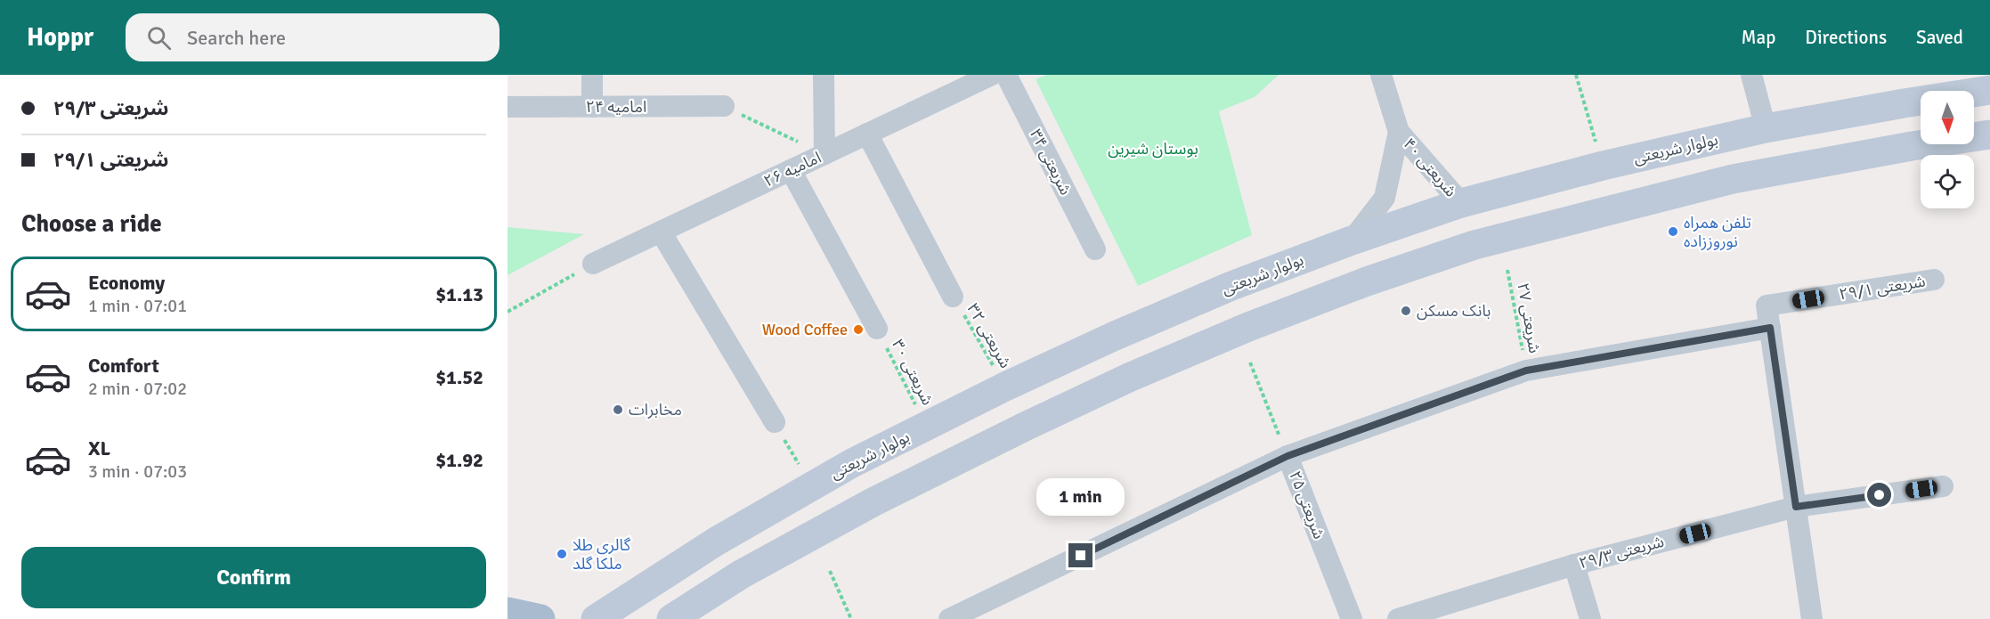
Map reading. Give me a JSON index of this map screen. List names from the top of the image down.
{
  "streets": {
    "main road": ["بولوار شریعتی"],
    "street": [
      "امامیه ۲۴",
      "شریعتی ۳۴",
      "شریعتی ۴۰",
      "امامیه ۲۶",
      "شریعتی ۲۹/۱",
      "شریعتی ۲۵",
      "شریعتی ۲۹/۳"
    ],
    "path": ["شریعتی ۲۷", "شریعتی ۳۲", "شریعتی ۳۰"]
  },
  "crossings": [
    ["بولوار شریعتی", "شریعتی ۴۰"],
    ["بولوار شریعتی", "شریعتی ۳۲"],
    ["بولوار شریعتی", "شریعتی ۳۰"]
  ],
  "parks": ["بوستان شیرین"],
  "places": [
    "تلفن همراه نوروززاده",
    "بانک مسکن",
    "Wood Coffee",
    "مخابرات",
    "گالری طلا ملکا گلد"
  ],
  "north": "bottom",
  "page": {
    "header": "Hoppr",
    "search": "Search here",
    "nav": ["Map", "Directions", "Saved"],
    "banner": ["شریعتی ۲۹/۳", "شریعتی ۲۹/۱"],
    "heading": "Choose a ride",
    "list": [
      {
        "name": "Economy",
        "note": "1 min · 07:01",
        "value": "$1.13"
      },
      {
        "name": "Comfort",
        "note": "2 min · 07:02",
        "value": "$1.52"
      },
      {
        "name": "XL",
        "note": "3 min · 07:03",
        "value": "$1.92"
      }
    ],
    "bubble": "1 min",
    "buttons": "Confirm"
  }
}
